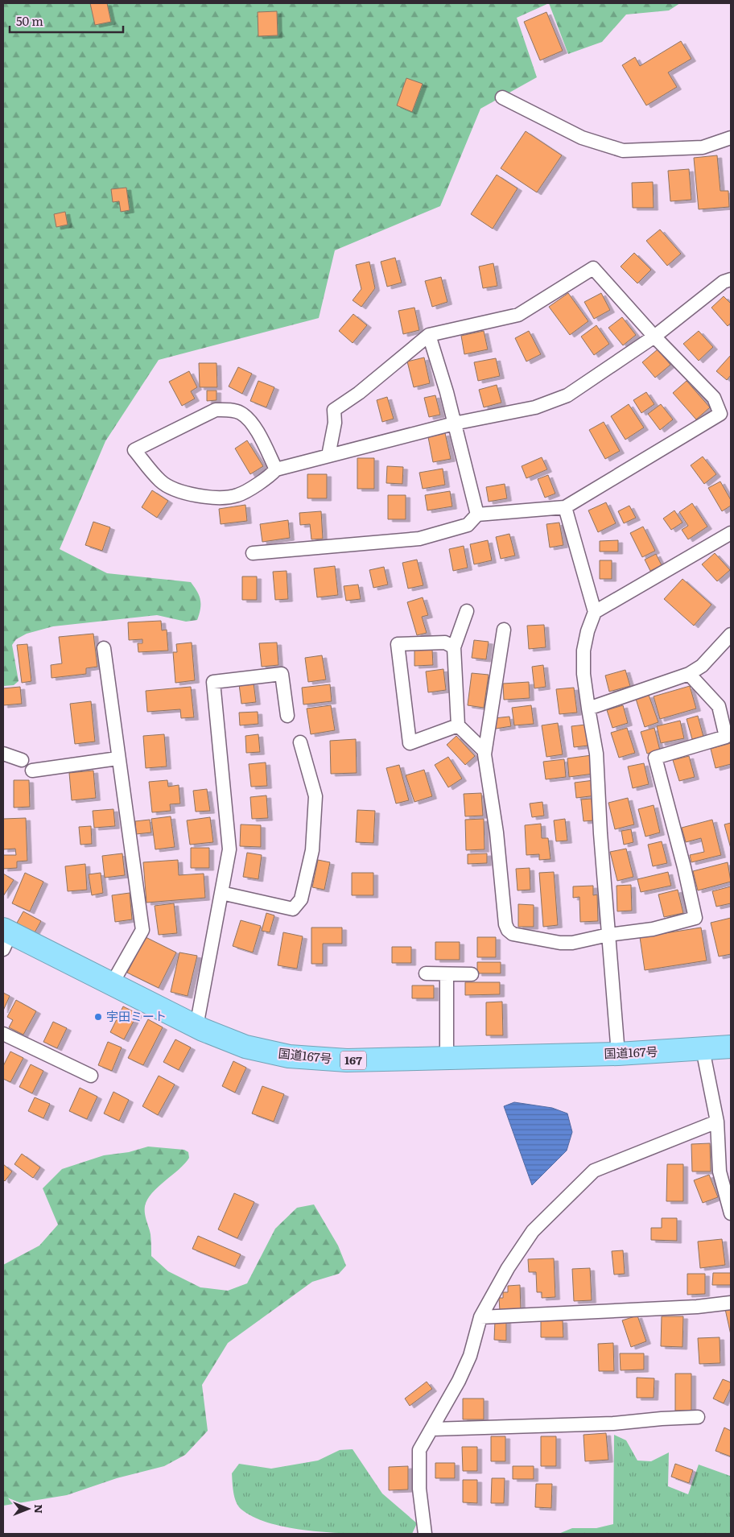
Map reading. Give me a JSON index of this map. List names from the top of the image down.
{
  "streets": {
    "highway": ["国道167号", "167"]
  },
  "places": ["宇田ミート"],
  "scale_bar": "50 m",
  "north": "right"
}
